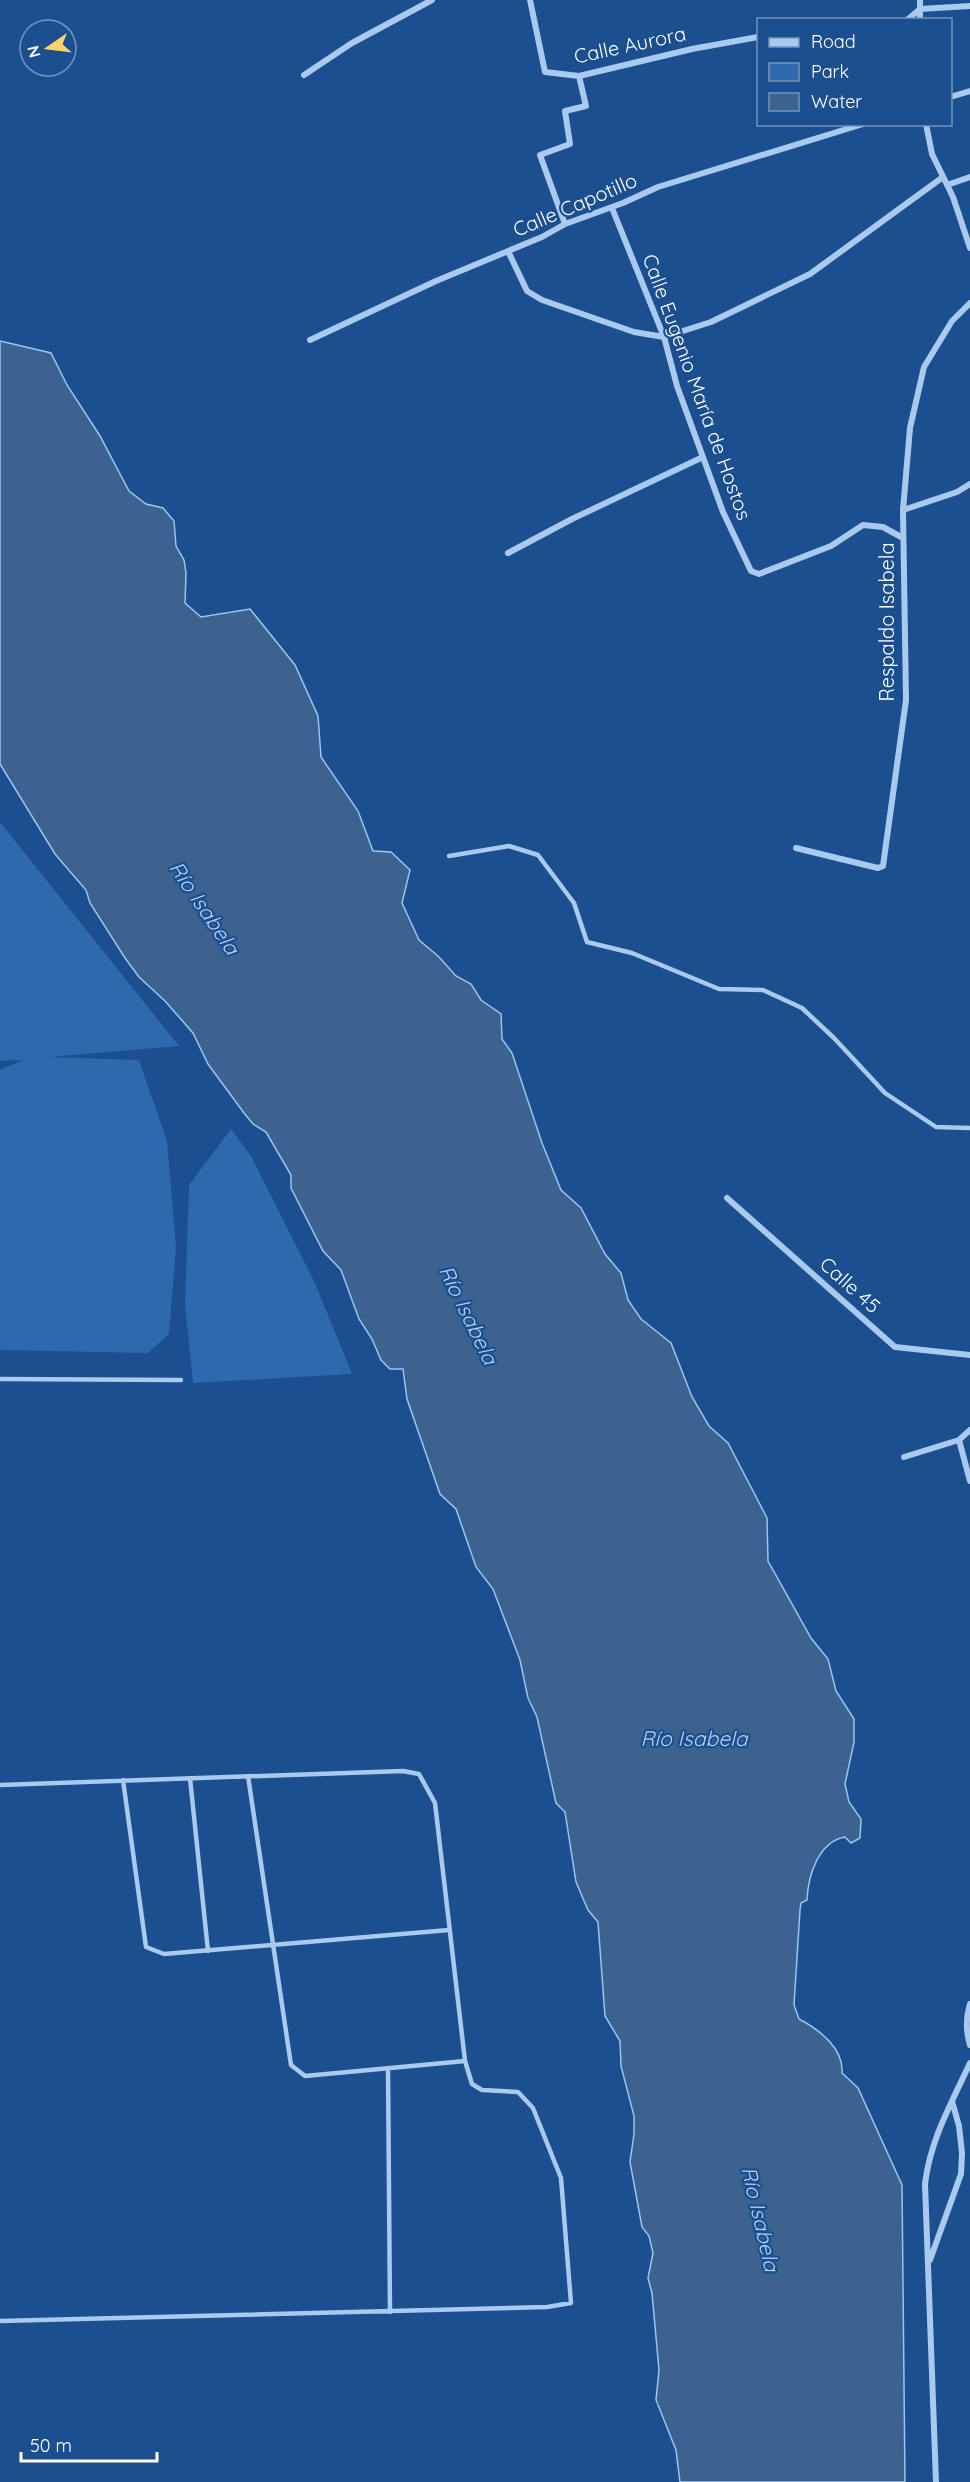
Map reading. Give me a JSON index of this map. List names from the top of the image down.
{
  "streets": {
    "street": [
      "Calle Aurora",
      "Calle Capotillo",
      "Calle Eugenio María de Hostos",
      "Respaldo Isabela",
      "Calle 45"
    ]
  },
  "crossings": [
    ["Calle Capotillo", "Calle Eugenio María de Hostos"],
    ["Calle Eugenio María de Hostos", "Respaldo Isabela"]
  ],
  "water": ["Río Isabela"],
  "legend": ["Road", "Park", "Water"],
  "scale_bar": "50 m",
  "north": "left"
}
